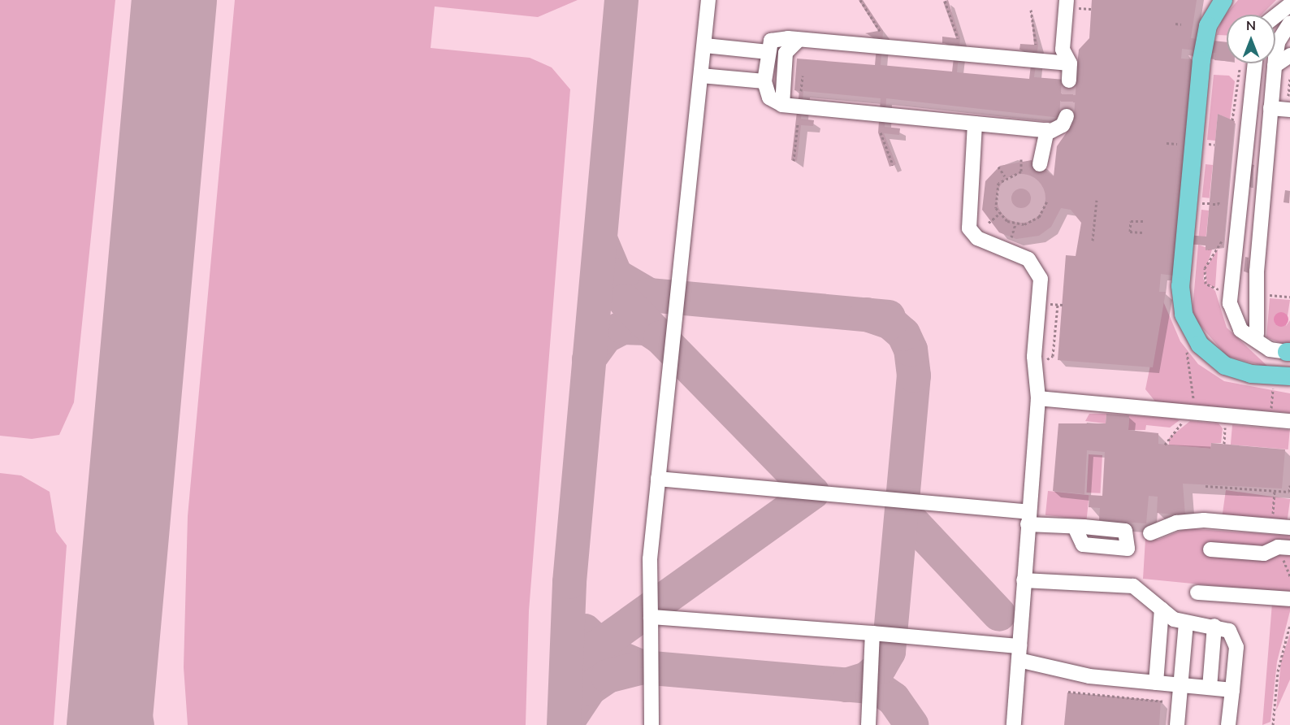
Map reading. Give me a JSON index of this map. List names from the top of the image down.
{
  "north": "top"
}
